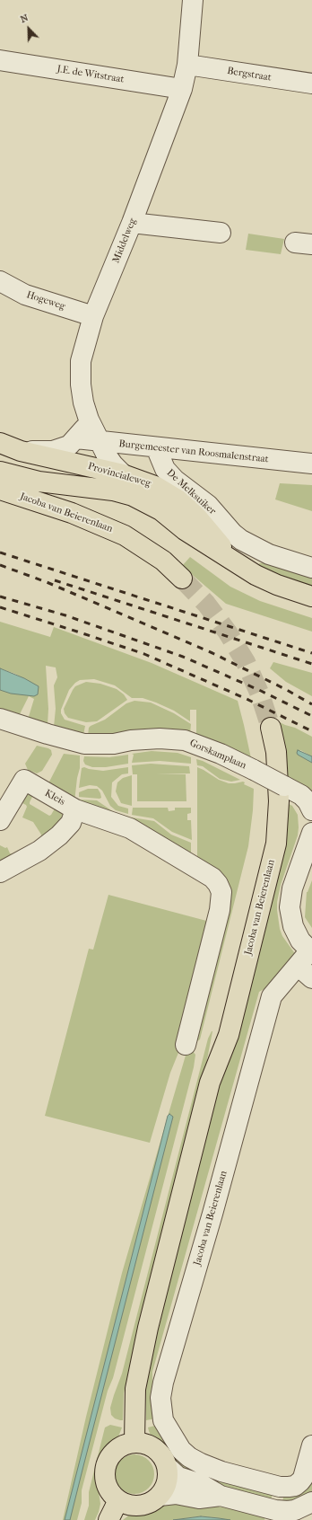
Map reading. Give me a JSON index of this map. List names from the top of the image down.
{
  "streets": {
    "main road": ["Provincialeweg", "Jacoba van Beierenlaan"],
    "street": [
      "J.E. de Witstraat",
      "Bergstraat",
      "Middelweg",
      "Hogeweg",
      "Burgemeester van Roosmalenstraat",
      "De Melksuiker",
      "Gorskamplaan",
      "Kleis"
    ]
  },
  "crossings": [
    ["J.E. de Witstraat", "Middelweg"],
    ["Bergstraat", "Middelweg"],
    ["Middelweg", "Hogeweg"],
    ["Middelweg", "Burgemeester van Roosmalenstraat"],
    ["Middelweg", "Provincialeweg"],
    ["Burgemeester van Roosmalenstraat", "De Melksuiker"]
  ],
  "north": "top left"
}
